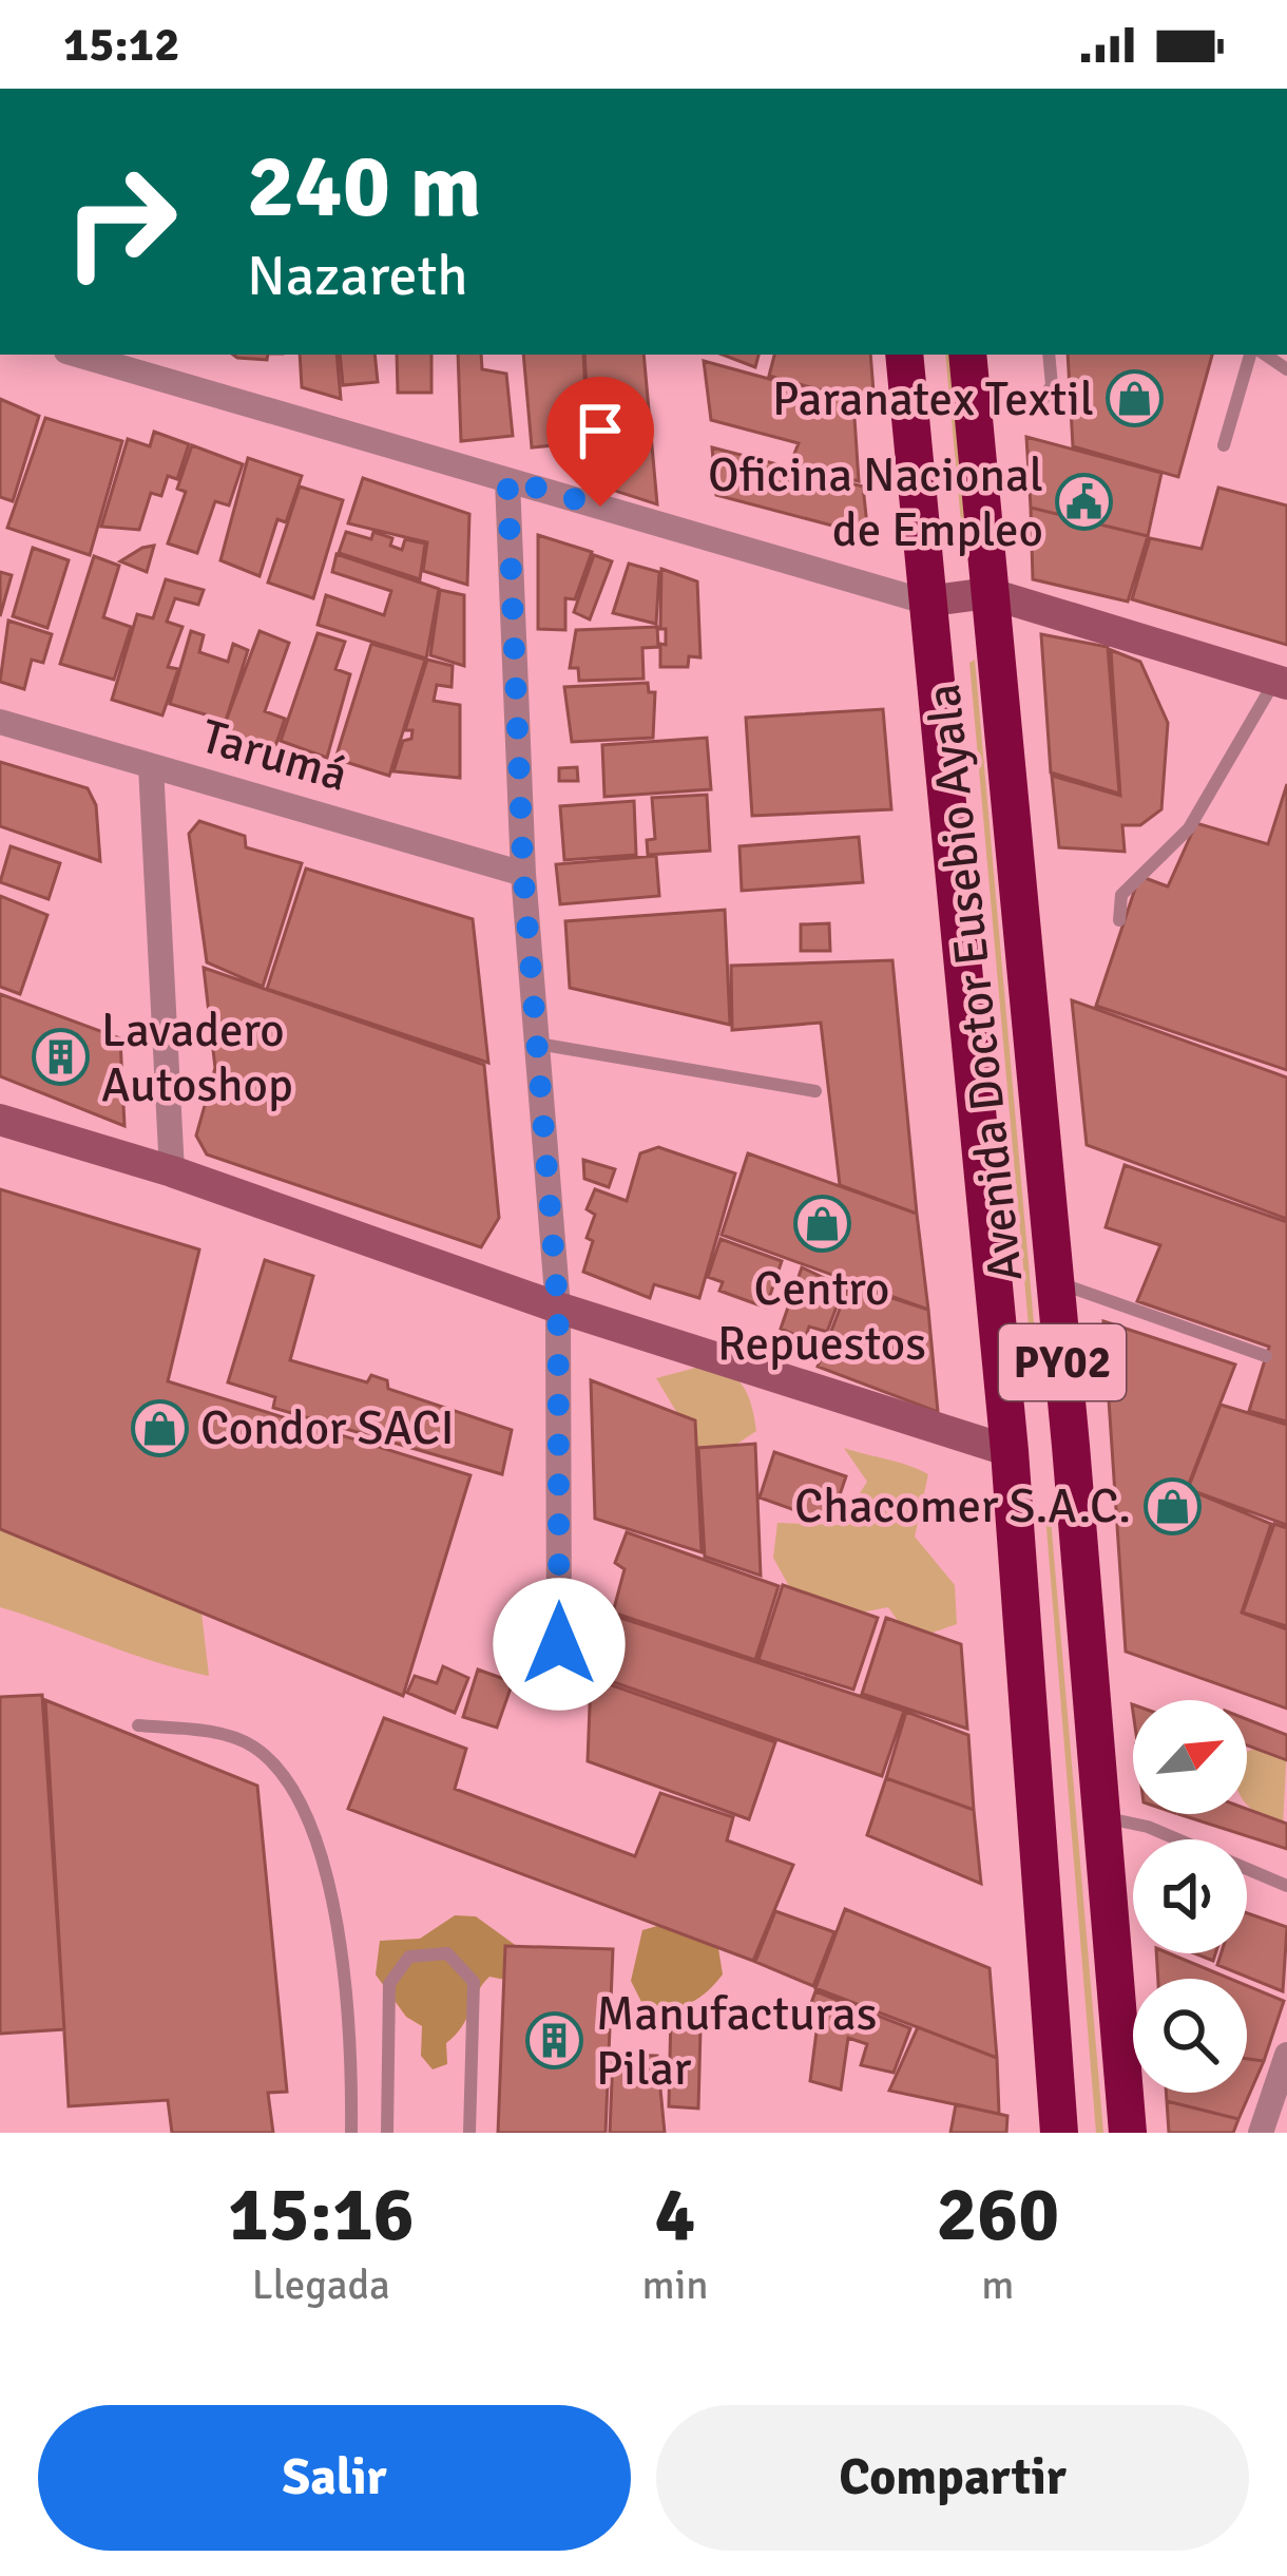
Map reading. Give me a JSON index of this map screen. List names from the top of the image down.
{
  "streets": {
    "highway": ["Avenida Doctor Eusebio Ayala", "PY02"],
    "street": ["Tarumá"]
  },
  "places": {
    "shop": [
      "Paranatex Textil",
      "Centro Repuestos",
      "Condor SACI",
      "Chacomer S.A.C."
    ],
    "public building": ["Oficina Nacional de Empleo"],
    "building": ["Lavadero Autoshop", "Manufacturas Pilar"]
  },
  "north": "top right",
  "page": {
    "status": "15:12",
    "turn": ["240 m", "Nazareth"],
    "eta": [
      "15:16",
      "Llegada",
      "4",
      "min",
      "260",
      "m"
    ],
    "buttons": ["Salir", "Compartir"]
  }
}
